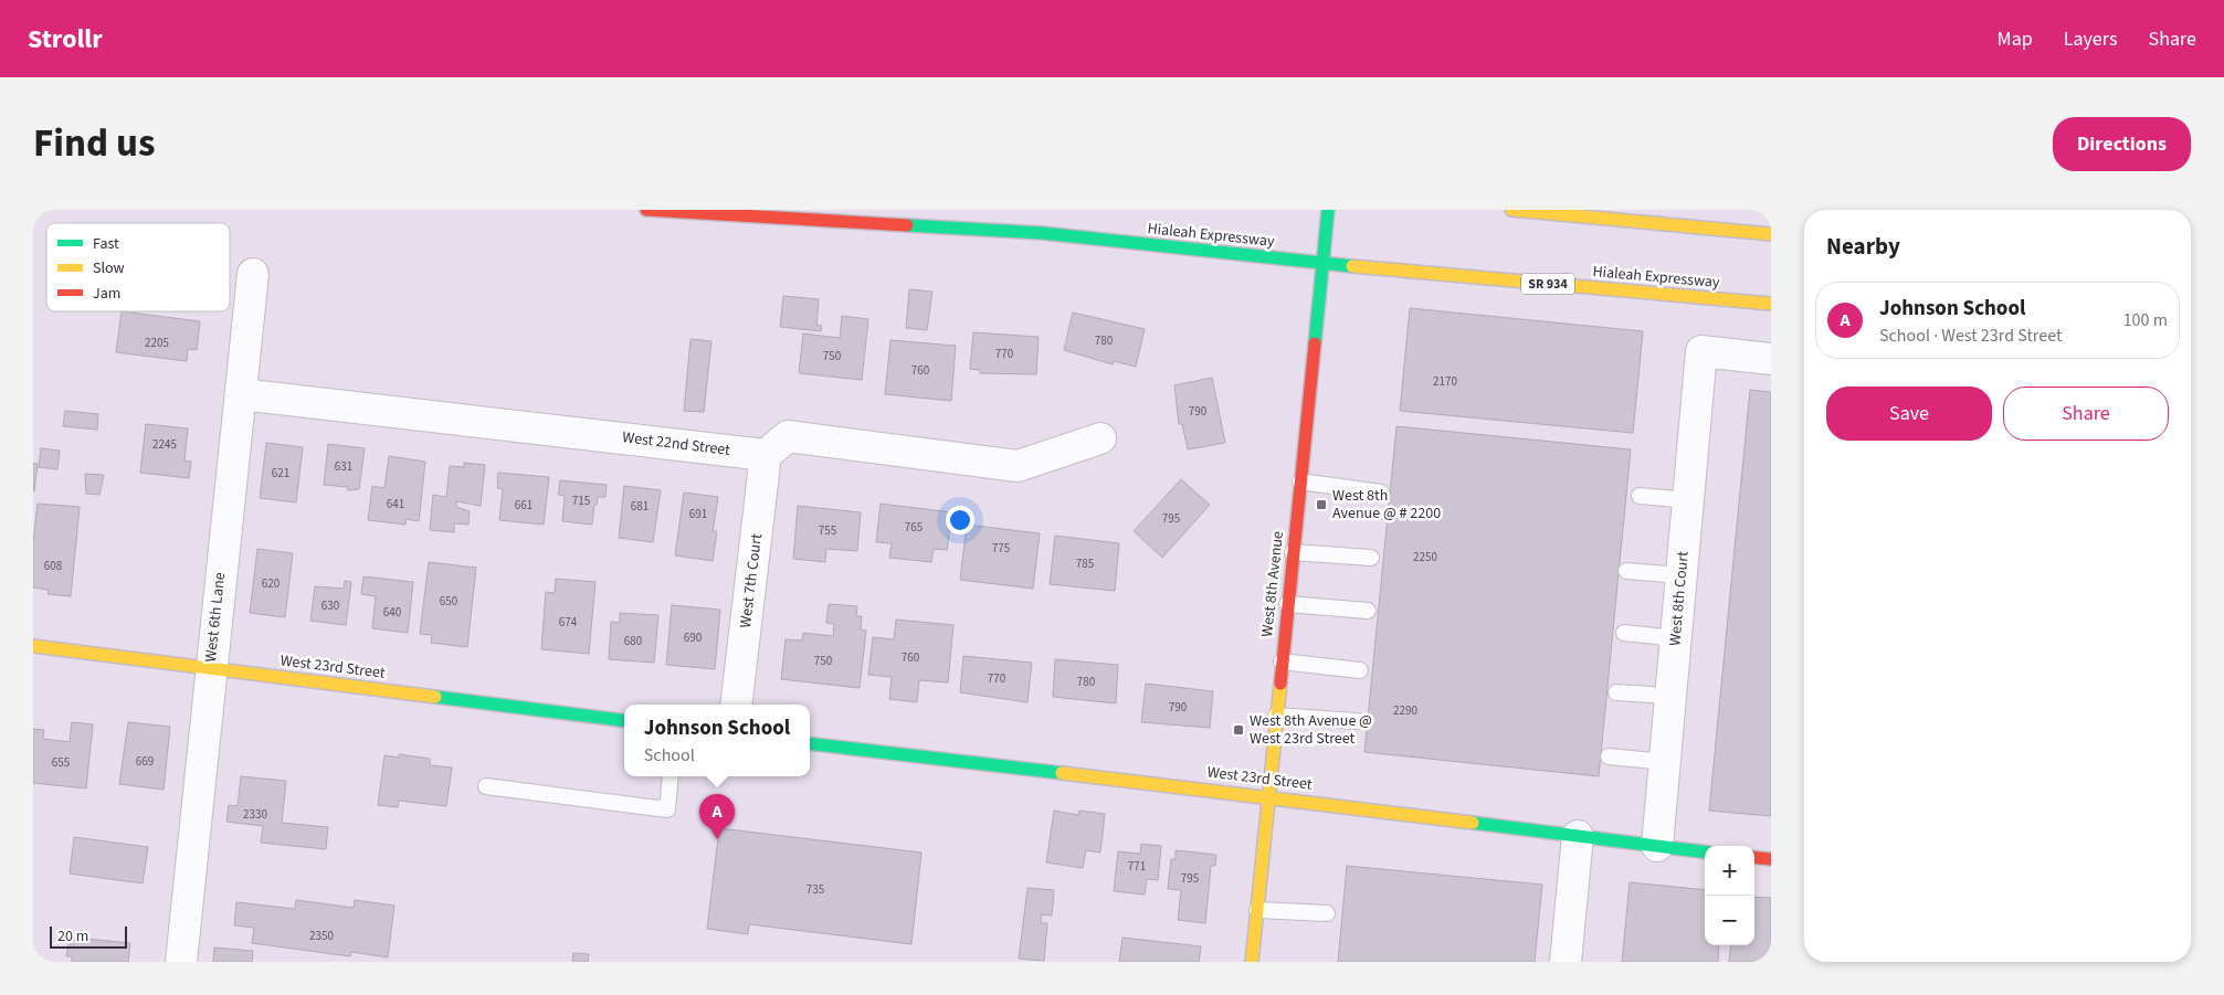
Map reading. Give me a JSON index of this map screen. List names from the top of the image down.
{
  "streets": {
    "street": [
      "Hialeah Expressway",
      "SR 934",
      "West 22nd Street",
      "West 7th Court",
      "West 8th Avenue",
      "West 8th Court",
      "West 6th Lane",
      "West 23rd Street"
    ]
  },
  "crossings": [
    ["Hialeah Expressway", "West 8th Avenue"],
    ["West 22nd Street", "West 7th Court"],
    ["West 22nd Street", "West 6th Lane"],
    ["West 8th Avenue", "West 23rd Street"],
    ["West 8th Court", "West 23rd Street"],
    ["West 6th Lane", "West 23rd Street"]
  ],
  "places": {
    "transit": ["West 8th Avenue @ # 2200", "West 8th Avenue @ West 23rd Street"]
  },
  "house_numbers": [
    "780",
    "2205",
    "770",
    "750",
    "760",
    "2170",
    "790",
    "2245",
    "631",
    "621",
    "715",
    "641",
    "661",
    "681",
    "691",
    "795",
    "765",
    "755",
    "775",
    "2250",
    "785",
    "608",
    "620",
    "650",
    "630",
    "640",
    "674",
    "690",
    "680",
    "760",
    "750",
    "770",
    "780",
    "790",
    "2290",
    "669",
    "655",
    "2330",
    "771",
    "795",
    "735",
    "2350"
  ],
  "legend": ["Fast", "Slow", "Jam"],
  "scale_bar": "20 m",
  "page": {
    "header": "Strollr",
    "nav": ["Map", "Layers", "Share"],
    "title": "Find us",
    "buttons": [
      "Directions",
      ["Save", "Share"]
    ],
    "heading": "Nearby",
    "list": [
      {
        "mark": "A",
        "name": "Johnson School",
        "note": "School · West 23rd Street",
        "value": "100 m"
      }
    ],
    "popup": ["Johnson School", "School"],
    "pins": "A",
    "map_buttons": ["+", "−"],
    "scale": "20 m"
  }
}
